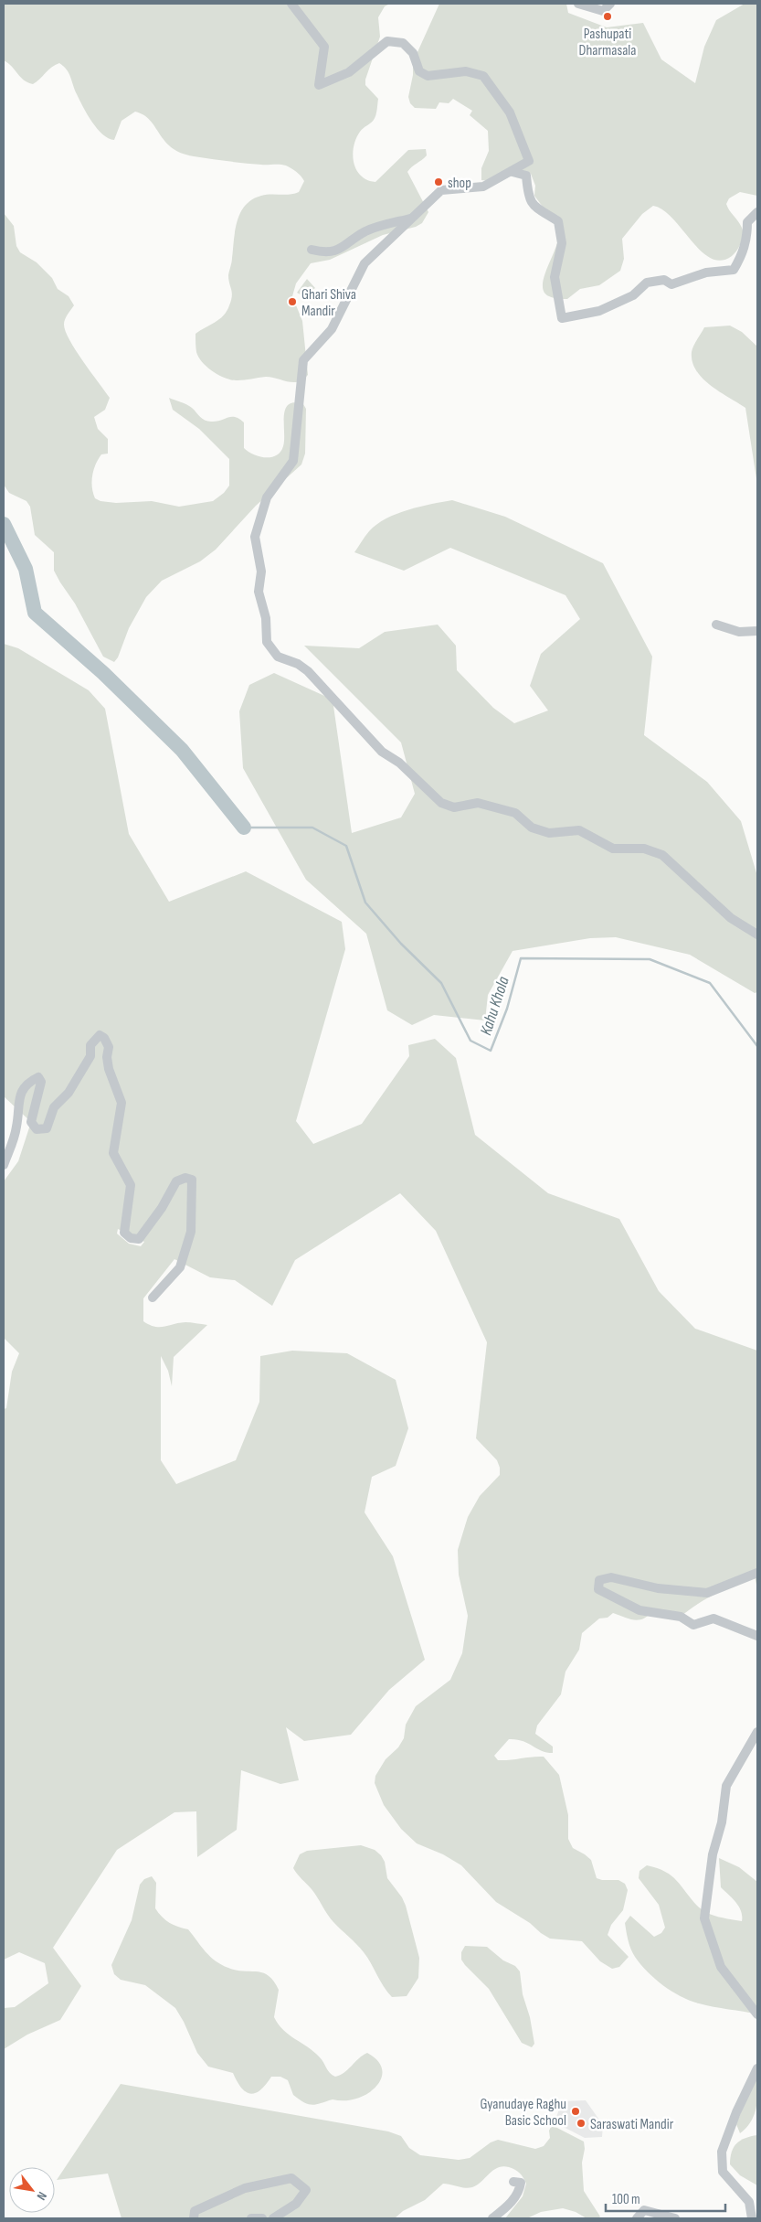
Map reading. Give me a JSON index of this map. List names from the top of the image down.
{
  "water": ["Kahu Khola"],
  "places": [
    "Pashupati Dharmasala",
    "shop",
    "Ghari Shiva Mandir",
    "Gyanudaye Raghu Basic School",
    "Saraswati Mandir"
  ],
  "scale_bar": "100 m",
  "north": "bottom right"
}
